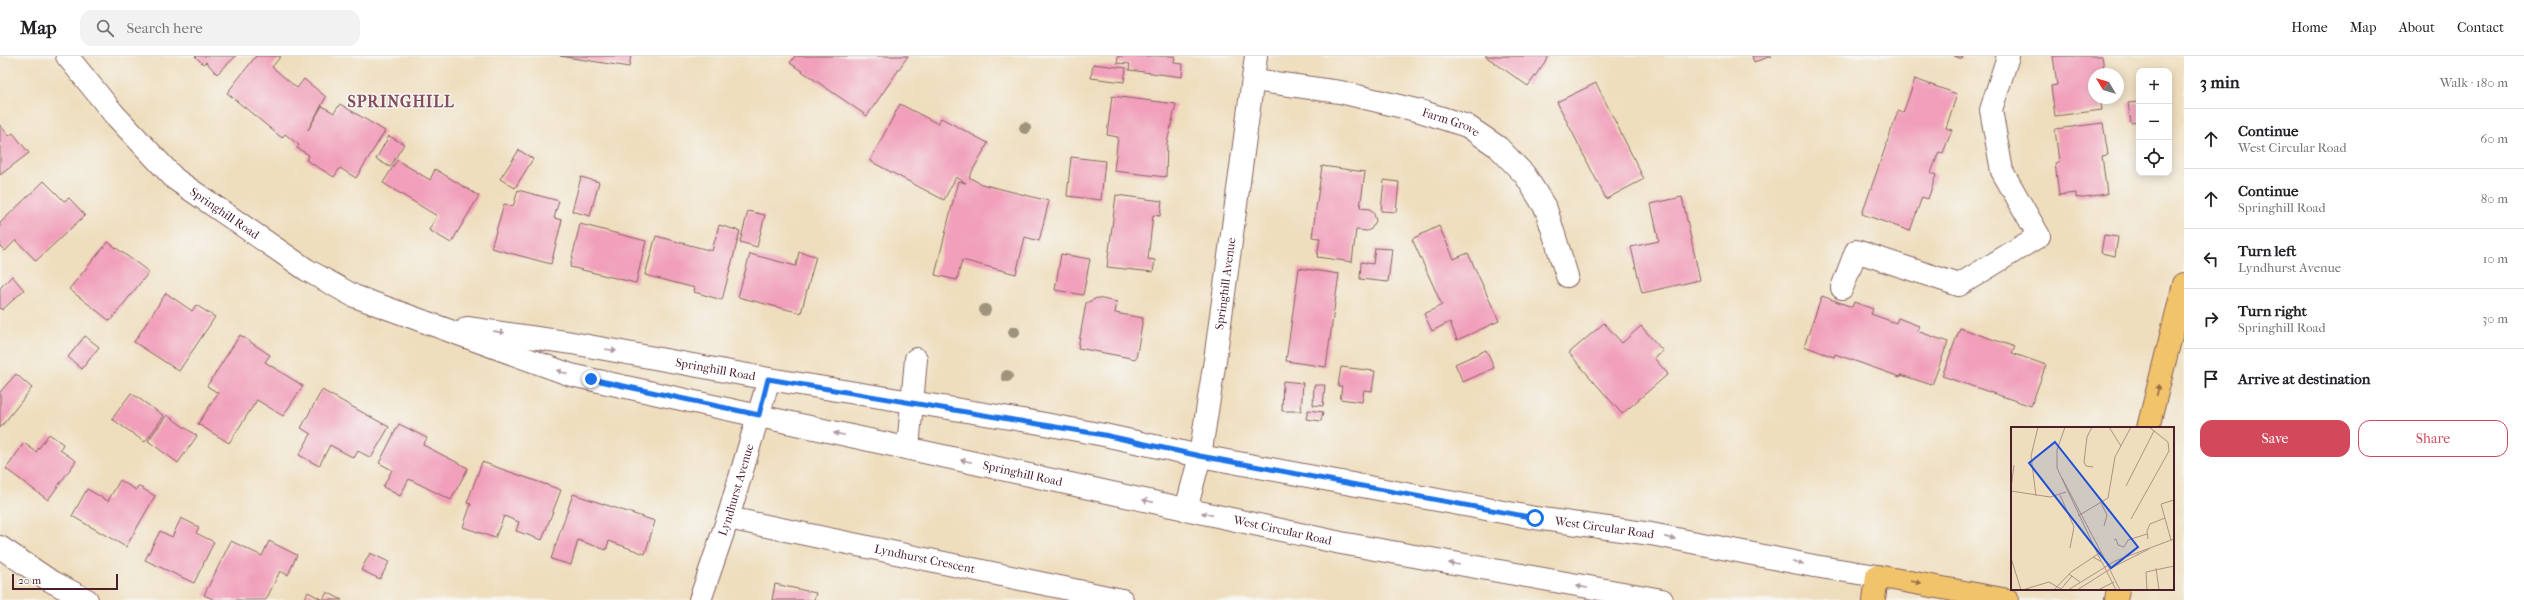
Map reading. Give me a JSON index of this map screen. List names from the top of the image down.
{
  "streets": {
    "main road": ["West Circular Road"],
    "street": [
      "Farm Grove",
      "Springhill Road",
      "Springhill Avenue",
      "Lyndhurst Avenue",
      "Lyndhurst Crescent"
    ]
  },
  "crossings": [
    ["Farm Grove", "Springhill Avenue"],
    ["Springhill Road", "Springhill Avenue"],
    ["Springhill Road", "Lyndhurst Avenue"],
    ["Springhill Road", "West Circular Road"],
    ["Springhill Avenue", "West Circular Road"],
    ["Lyndhurst Avenue", "Lyndhurst Crescent"]
  ],
  "districts": ["SPRINGHILL"],
  "scale_bar": "20 m",
  "north": "top left",
  "page": {
    "header": "Map",
    "search": "Search here",
    "nav": [
      "Home",
      "Map",
      "About",
      "Contact"
    ],
    "heading": ["3 min", "Walk · 180 m"],
    "map_buttons": ["+", "−"],
    "list": [
      ["Continue", "West Circular Road", "60 m"],
      ["Continue", "Springhill Road", "80 m"],
      ["Turn left", "Lyndhurst Avenue", "10 m"],
      ["Turn right", "Springhill Road", "30 m"],
      "Arrive at destination"
    ],
    "buttons": ["Save", "Share"],
    "scale": "20 m"
  }
}
